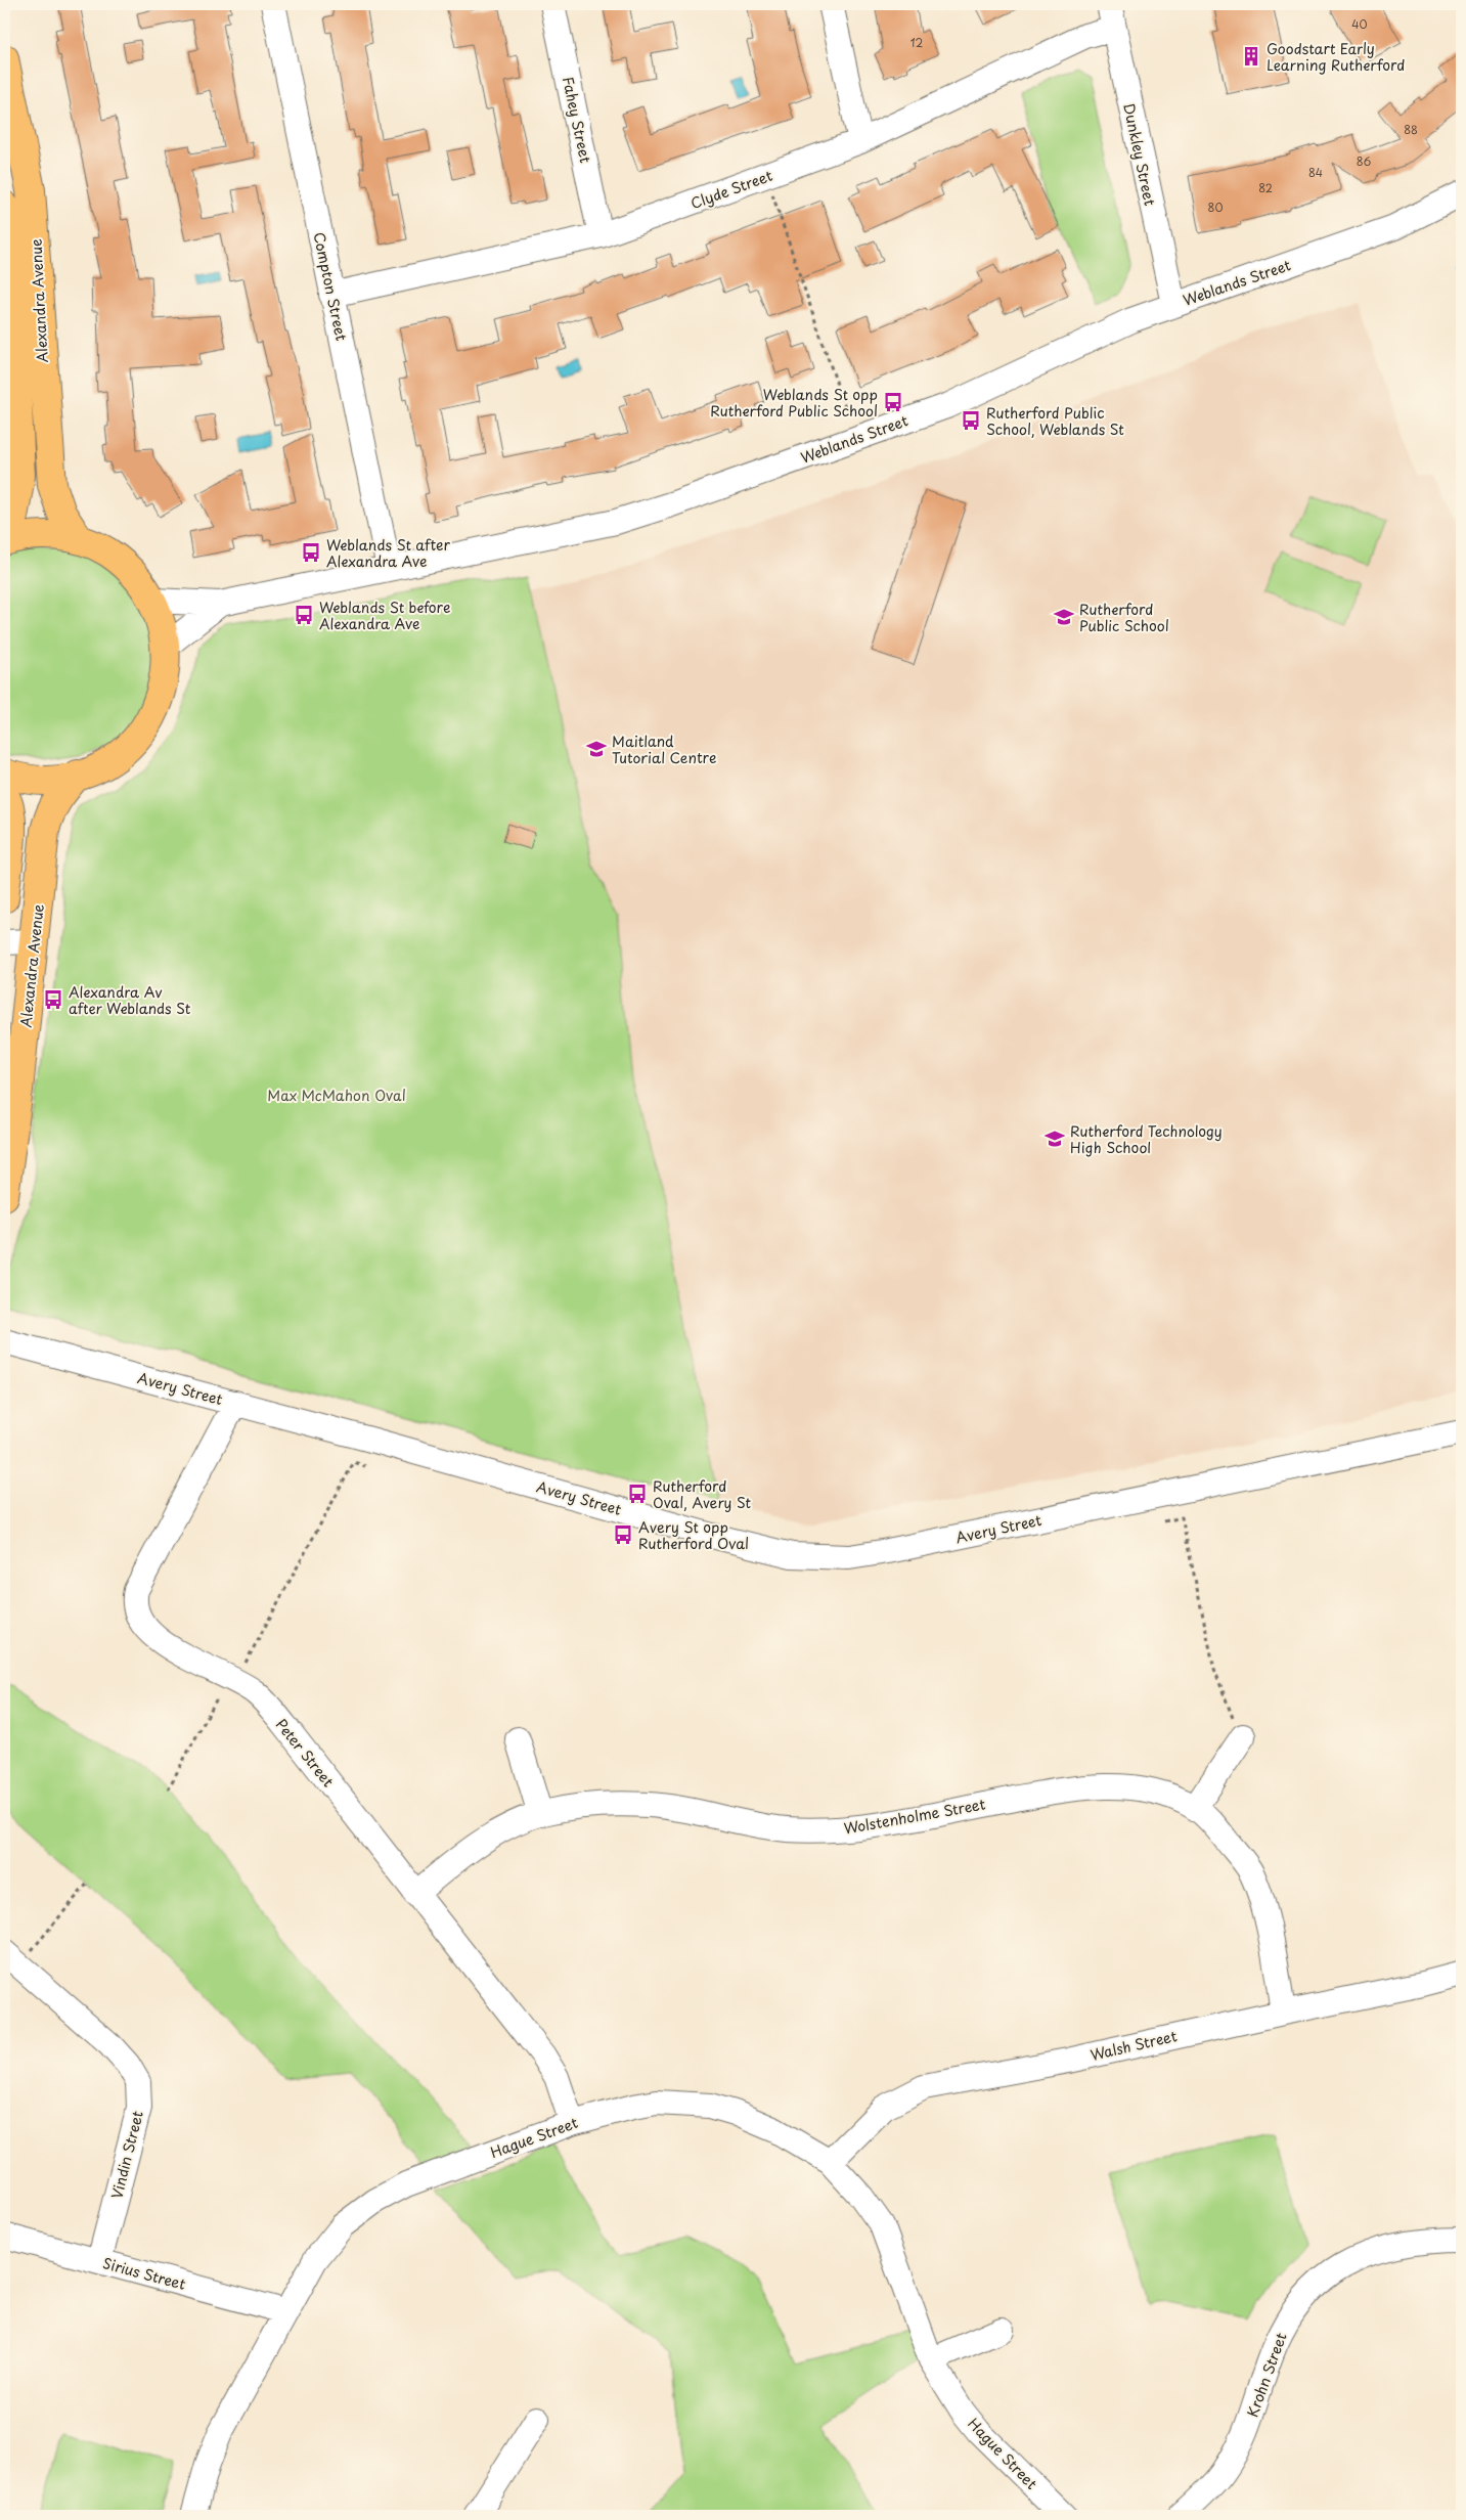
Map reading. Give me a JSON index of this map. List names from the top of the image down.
{
  "streets": {
    "main road": ["Alexandra Avenue"],
    "street": [
      "Fahey Street",
      "Dunkley Street",
      "Clyde Street",
      "Weblands Street",
      "Compton Street",
      "Avery Street",
      "Peter Street",
      "Wolstenholme Street",
      "Walsh Street",
      "Hague Street",
      "Vindin Street",
      "Sirius Street",
      "Krohn Street"
    ]
  },
  "crossings": [
    ["Fahey Street", "Clyde Street"],
    ["Dunkley Street", "Clyde Street"],
    ["Dunkley Street", "Weblands Street"],
    ["Clyde Street", "Compton Street"],
    ["Weblands Street", "Compton Street"],
    ["Avery Street", "Peter Street"],
    ["Peter Street", "Wolstenholme Street"],
    ["Peter Street", "Hague Street"],
    ["Wolstenholme Street", "Walsh Street"],
    ["Walsh Street", "Hague Street"],
    ["Hague Street", "Sirius Street"],
    ["Vindin Street", "Sirius Street"]
  ],
  "parks": ["Max McMahon Oval"],
  "places": {
    "building": ["Goodstart Early Learning Rutherford"],
    "bus stop": [
      "Weblands St opp Rutherford Public School",
      "Rutherford Public School, Weblands St",
      "Weblands St after Alexandra Ave",
      "Weblands St before Alexandra Ave",
      "Alexandra Av after Weblands St",
      "Rutherford Oval, Avery St",
      "Avery St opp Rutherford Oval"
    ],
    "school or university": ["Rutherford Public School", "Maitland Tutorial Centre", "Rutherford Technology High School"]
  },
  "house_numbers": [
    "40",
    "12",
    "88",
    "86",
    "84",
    "82",
    "80"
  ]
}
